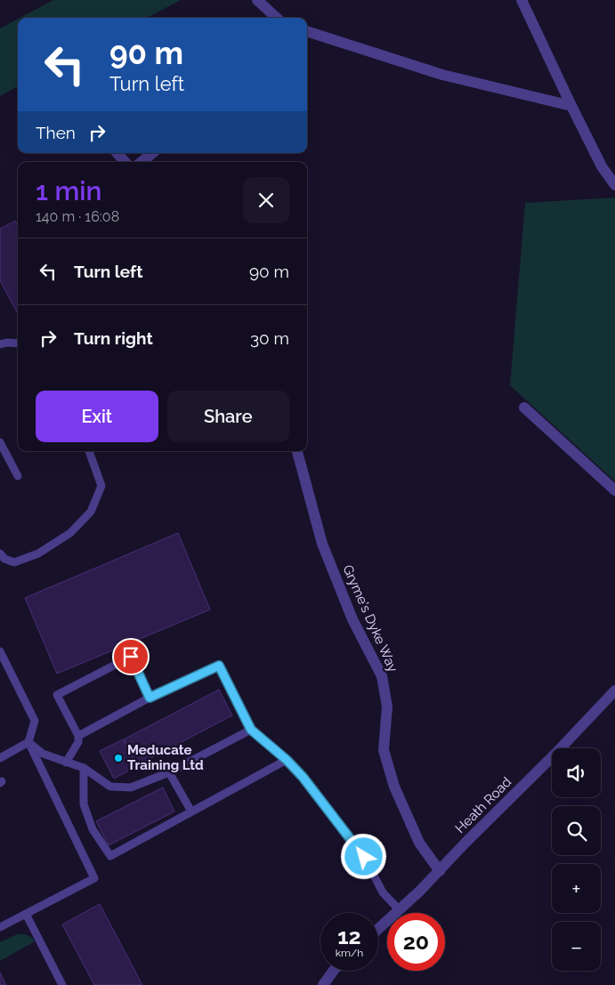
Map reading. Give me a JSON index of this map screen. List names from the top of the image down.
{
  "streets": {
    "street": ["Gryme's Dyke Way", "Heath Road"]
  },
  "crossings": [
    ["Gryme's Dyke Way", "Heath Road"]
  ],
  "places": ["Meducate Training Ltd"],
  "page": {
    "turn": ["90 m", "Turn left"],
    "then": "Then",
    "heading": ["1 min", "140 m · 16:08"],
    "list": [
      {
        "name": "Turn left",
        "value": "90 m"
      },
      {
        "name": "Turn right",
        "value": "30 m"
      }
    ],
    "buttons": ["Exit", "Share"],
    "map_buttons": ["+", "−"],
    "speed": "12 km/h",
    "limit": "20"
  }
}
